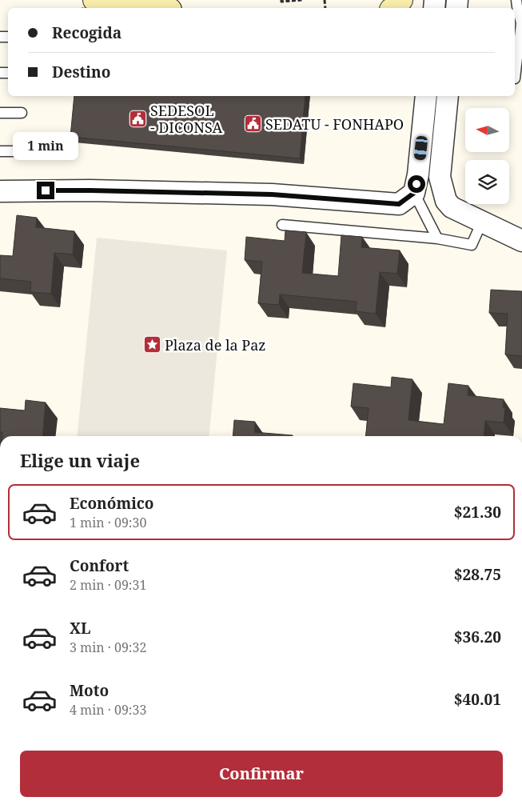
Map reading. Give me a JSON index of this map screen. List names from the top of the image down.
{
  "places": {
    "public building": ["SEDESOL - DICONSA", "SEDATU - FONHAPO"],
    "place": ["Plaza de la Paz"]
  },
  "north": "left",
  "page": {
    "banner": ["Recogida", "Destino"],
    "bubble": "1 min",
    "heading": "Elige un viaje",
    "list": [
      {
        "name": "Económico",
        "note": "1 min · 09:30",
        "value": "$21.30"
      },
      {
        "name": "Confort",
        "note": "2 min · 09:31",
        "value": "$28.75"
      },
      {
        "name": "XL",
        "note": "3 min · 09:32",
        "value": "$36.20"
      },
      {
        "name": "Moto",
        "note": "4 min · 09:33",
        "value": "$40.01"
      }
    ],
    "buttons": "Confirmar"
  }
}
